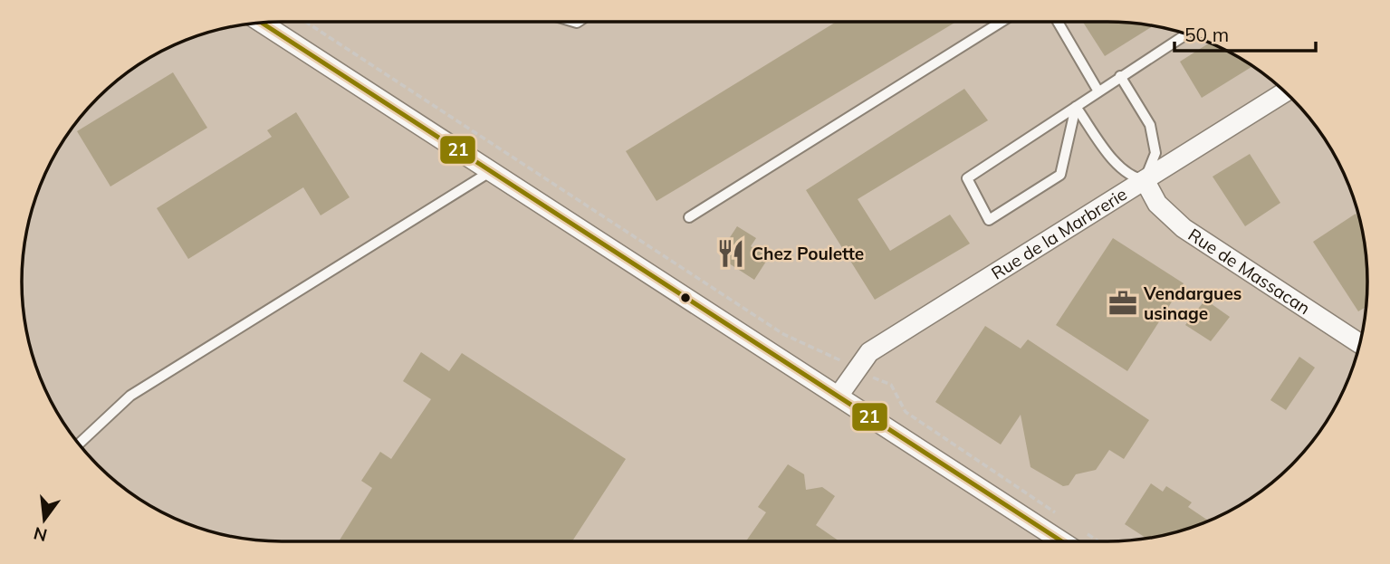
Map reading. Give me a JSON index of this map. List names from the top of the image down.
{
  "streets": {
    "street": ["Rue de la Marbrerie", "Rue de Massacan"]
  },
  "crossings": [
    ["Rue de la Marbrerie", "Rue de Massacan"]
  ],
  "places": {
    "restaurant": ["Chez Poulette"],
    "office": ["Vendargues usinage"]
  },
  "lines": ["transit line 21"],
  "scale_bar": "50 m",
  "north": "bottom"
}
